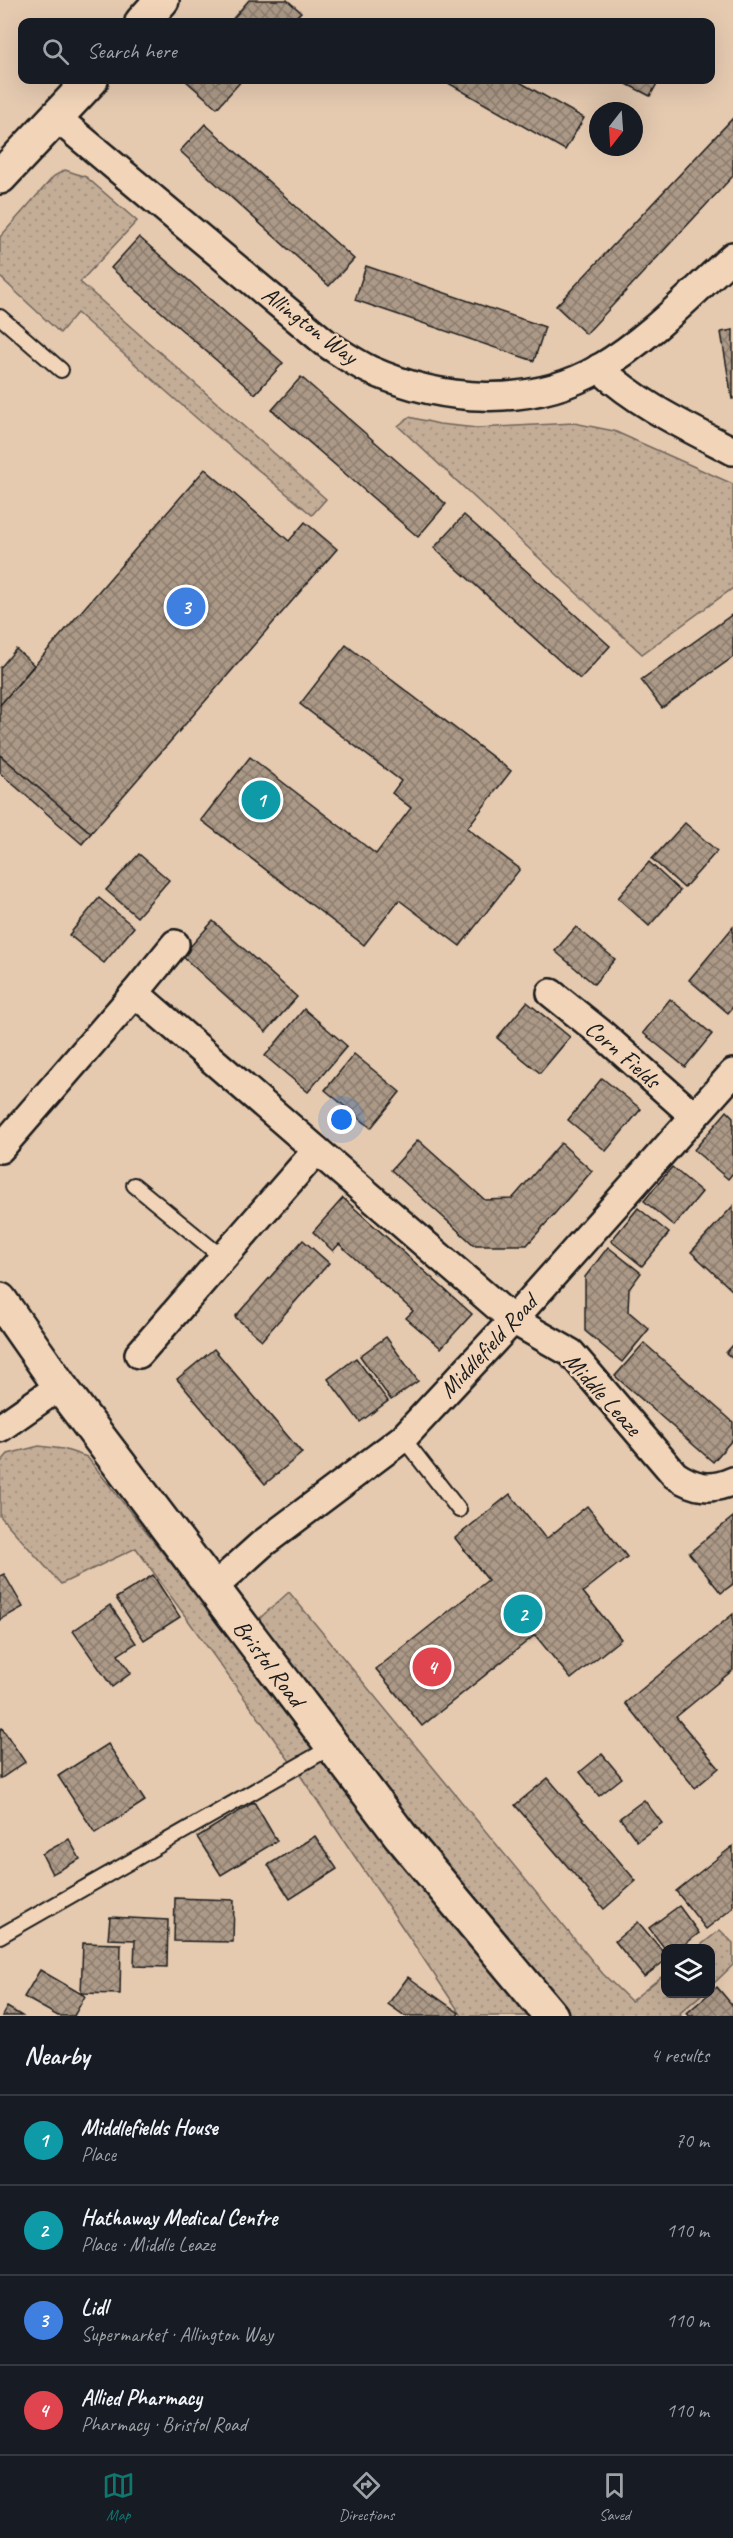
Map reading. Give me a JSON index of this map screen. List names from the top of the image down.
{
  "streets": {
    "main road": ["Bristol Road"],
    "street": [
      "Allington Way",
      "Corn Fields",
      "Middlefield Road",
      "Middle Leaze"
    ]
  },
  "crossings": [
    ["Corn Fields", "Middlefield Road"],
    ["Middlefield Road", "Middle Leaze"],
    ["Middlefield Road", "Bristol Road"]
  ],
  "north": "bottom",
  "page": {
    "search": "Search here",
    "pins": [
      "3",
      "1",
      "2",
      "4"
    ],
    "heading": ["Nearby", "4 results"],
    "list": [
      {
        "mark": "1",
        "name": "Middlefields House",
        "note": "Place",
        "value": "70 m"
      },
      {
        "mark": "2",
        "name": "Hathaway Medical Centre",
        "note": "Place · Middle Leaze",
        "value": "110 m"
      },
      {
        "mark": "3",
        "name": "Lidl",
        "note": "Supermarket · Allington Way",
        "value": "110 m"
      },
      {
        "mark": "4",
        "name": "Allied Pharmacy",
        "note": "Pharmacy · Bristol Road",
        "value": "110 m"
      }
    ],
    "nav": ["Map", "Directions", "Saved"]
  }
}
